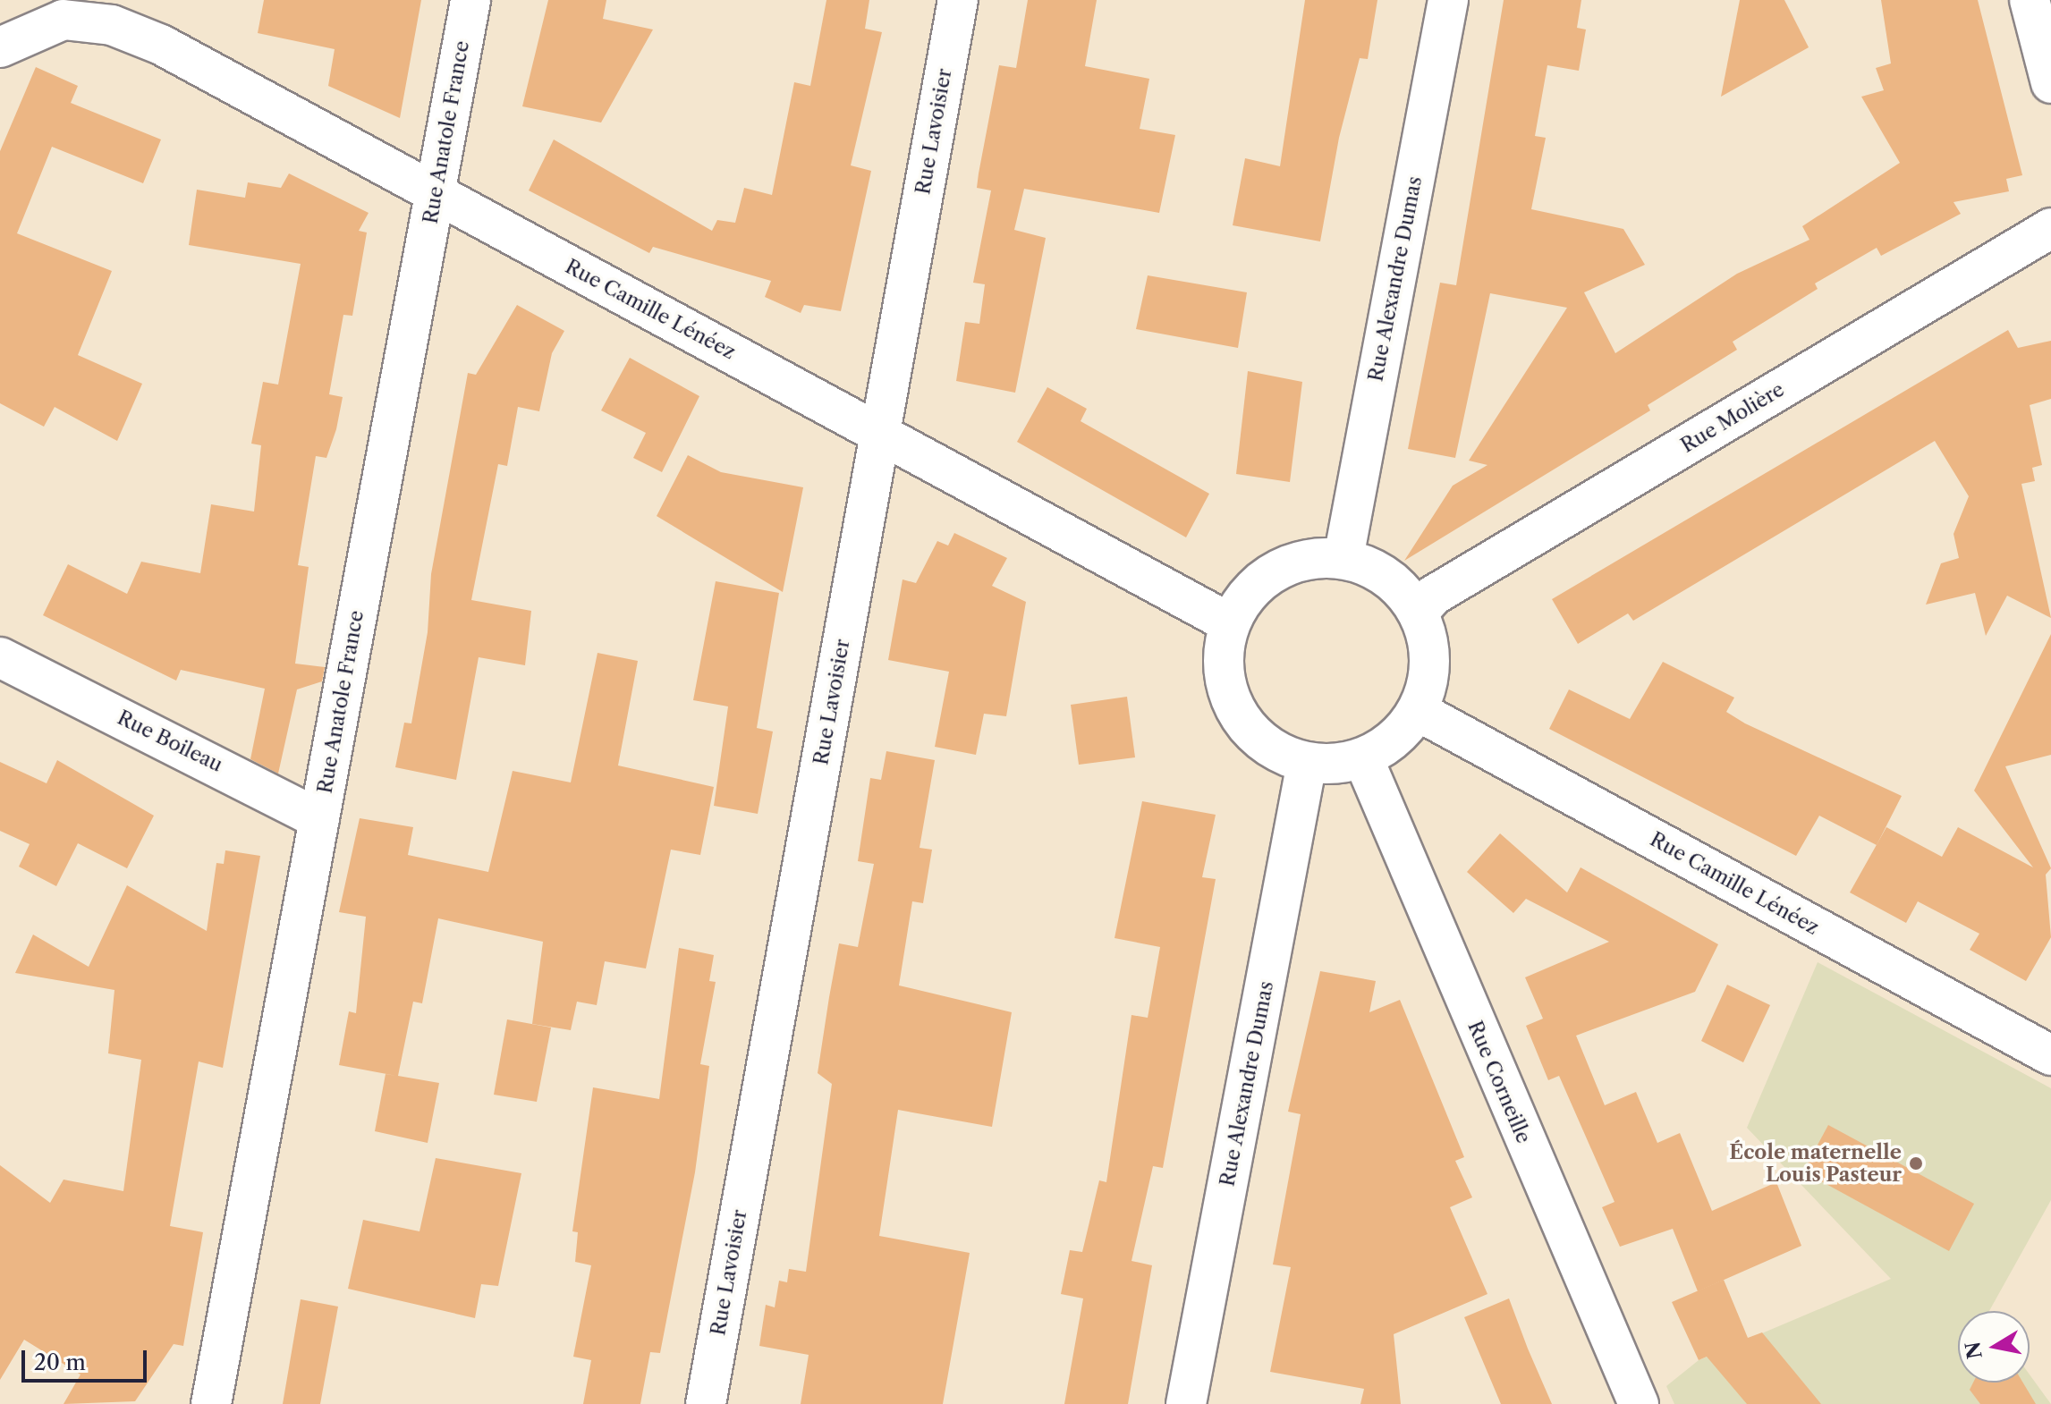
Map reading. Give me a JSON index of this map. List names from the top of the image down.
{
  "streets": {
    "street": [
      "Rue Lavoisier",
      "Rue Anatole France",
      "Rue Alexandre Dumas",
      "Rue Camille Lénéez",
      "Rue Molière",
      "Rue Boileau",
      "Rue Corneille"
    ]
  },
  "crossings": [
    ["Rue Lavoisier", "Rue Camille Lénéez"],
    ["Rue Anatole France", "Rue Camille Lénéez"],
    ["Rue Anatole France", "Rue Boileau"],
    ["Rue Alexandre Dumas", "Rue Camille Lénéez"],
    ["Rue Alexandre Dumas", "Rue Molière"],
    ["Rue Alexandre Dumas", "Rue Corneille"],
    ["Rue Camille Lénéez", "Rue Molière"],
    ["Rue Camille Lénéez", "Rue Corneille"],
    ["Rue Molière", "Rue Corneille"]
  ],
  "places": ["École maternelle Louis Pasteur"],
  "scale_bar": "20 m",
  "north": "left"
}
